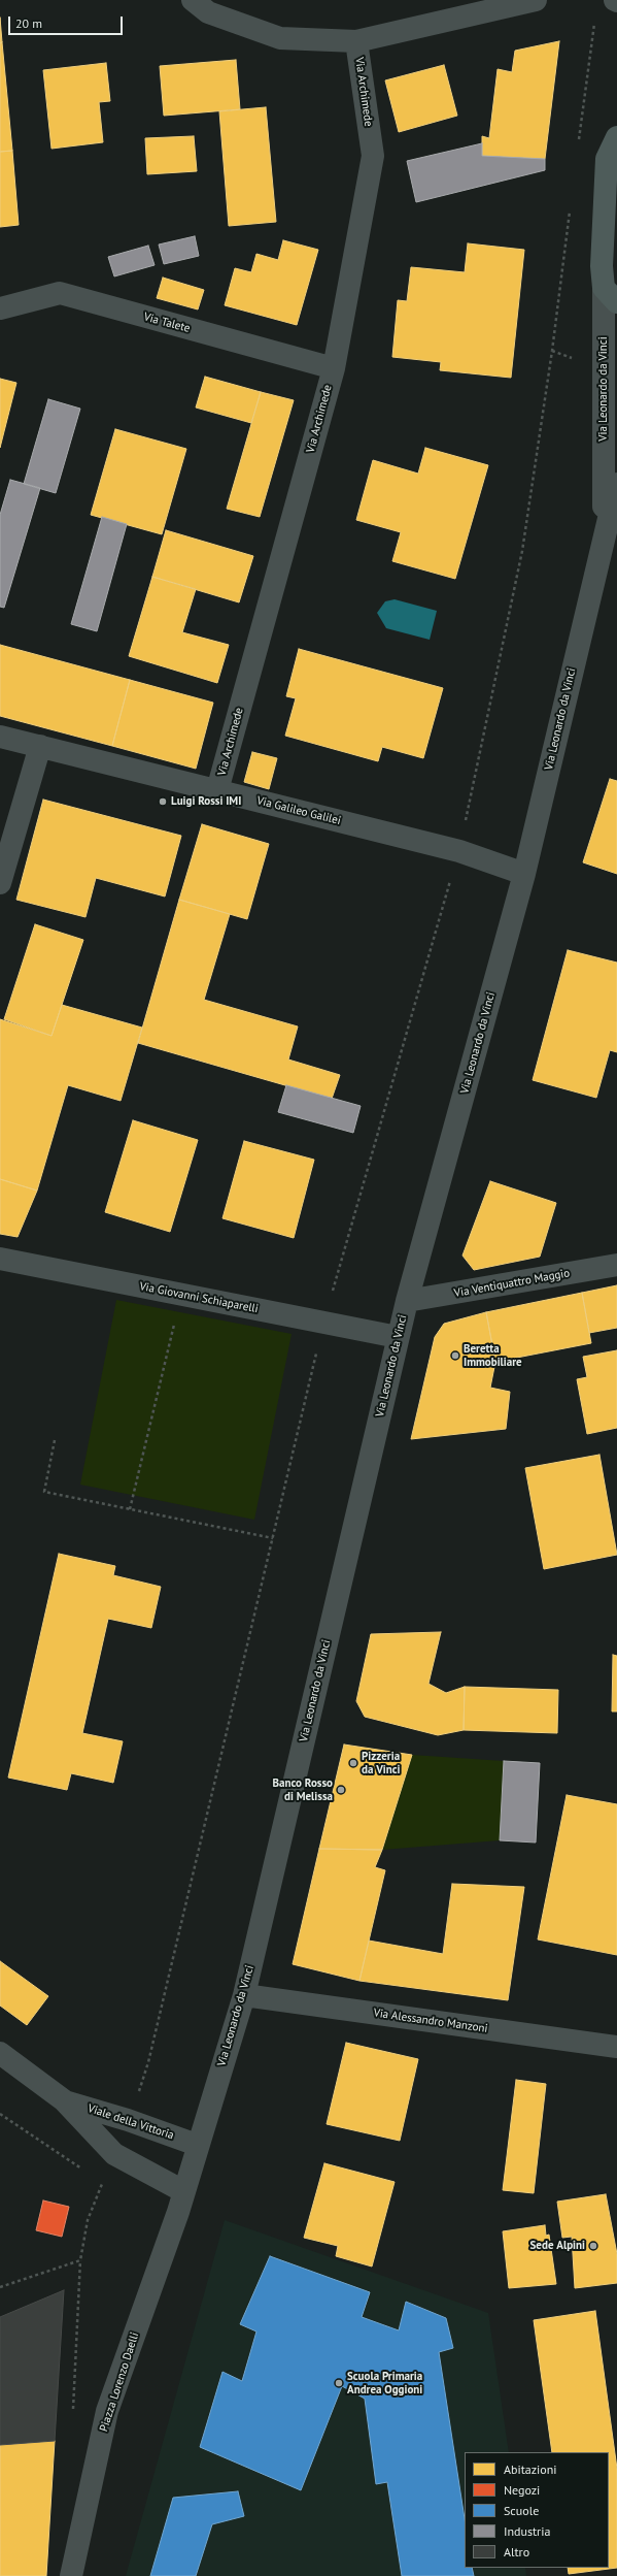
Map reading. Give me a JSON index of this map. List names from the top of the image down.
{
  "streets": {
    "street": [
      "Via Archimede",
      "Via Talete",
      "Via Leonardo da Vinci",
      "Via Galileo Galilei",
      "Via Ventiquattro Maggio",
      "Via Giovanni Schiaparelli",
      "Via Alessandro Manzoni",
      "Viale della Vittoria",
      "Piazza Lorenzo Daelli"
    ]
  },
  "crossings": [
    ["Via Archimede", "Via Talete"],
    ["Via Archimede", "Via Galileo Galilei"],
    ["Via Leonardo da Vinci", "Via Galileo Galilei"],
    ["Via Leonardo da Vinci", "Via Ventiquattro Maggio"],
    ["Via Leonardo da Vinci", "Via Giovanni Schiaparelli"],
    ["Via Leonardo da Vinci", "Via Alessandro Manzoni"],
    ["Via Leonardo da Vinci", "Viale della Vittoria"],
    ["Via Leonardo da Vinci", "Piazza Lorenzo Daelli"],
    ["Viale della Vittoria", "Piazza Lorenzo Daelli"]
  ],
  "places": [
    "Luigi Rossi IMI",
    "Beretta Immobiliare",
    "Pizzeria da Vinci",
    "Banco Rosso di Melissa",
    "Sede Alpini",
    "Scuola Primaria Andrea Oggioni"
  ],
  "legend": [
    "Abitazioni",
    "Negozi",
    "Scuole",
    "Industria",
    "Altro"
  ],
  "scale_bar": "20 m"
}
